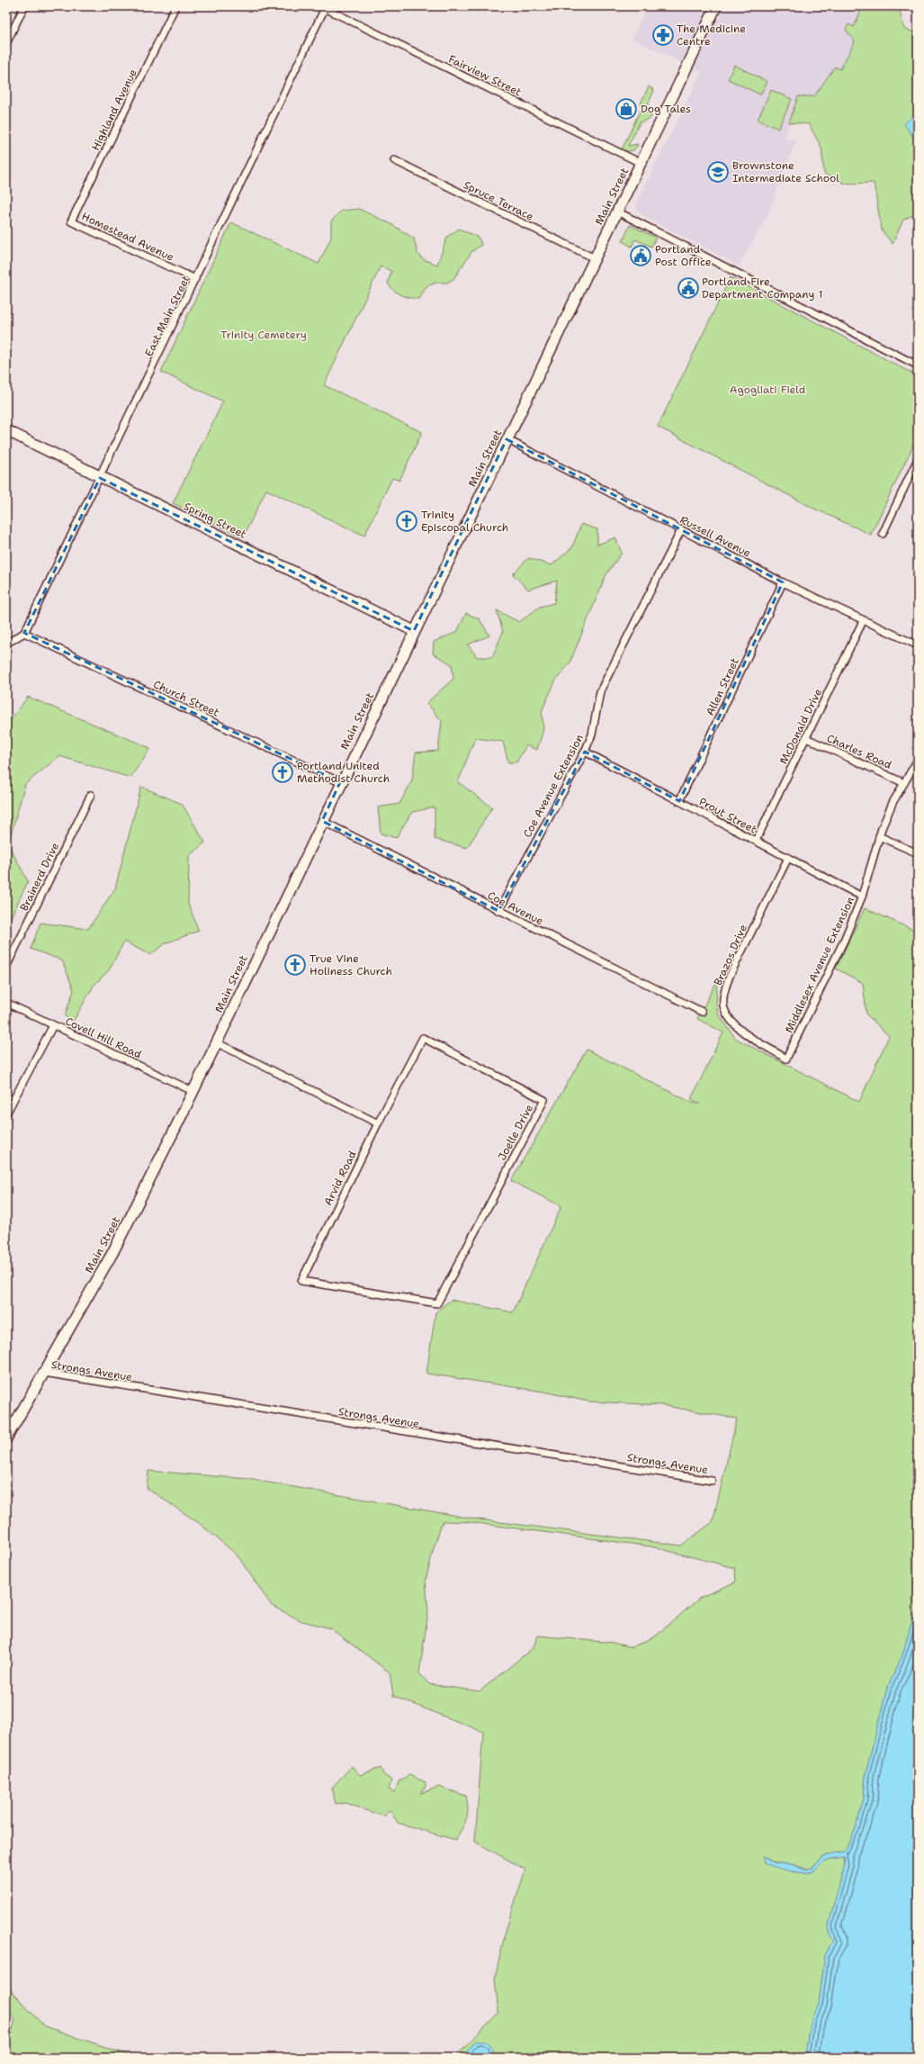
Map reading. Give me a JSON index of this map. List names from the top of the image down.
{
  "streets": {
    "main road": ["Main Street", "Spring Street"],
    "street": [
      "Fairview Street",
      "Highland Avenue",
      "Spruce Terrace",
      "Homestead Avenue",
      "East Main Street",
      "Russell Avenue",
      "Allen Street",
      "Church Street",
      "McDonald Drive",
      "Charles Road",
      "Coe Avenue Extension",
      "Prout Street",
      "Brainerd Drive",
      "Coe Avenue",
      "Brazos Drive",
      "Middlesex Avenue Extension",
      "Covell Hill Road",
      "Joelle Drive",
      "Arvid Road",
      "Strongs Avenue"
    ]
  },
  "crossings": [
    ["Fairview Street", "Main Street"],
    ["Fairview Street", "East Main Street"],
    ["Highland Avenue", "Homestead Avenue"],
    ["Main Street", "Spruce Terrace"],
    ["Main Street", "Spring Street"],
    ["Main Street", "Russell Avenue"],
    ["Main Street", "Church Street"],
    ["Main Street", "Coe Avenue"],
    ["Main Street", "Covell Hill Road"],
    ["Main Street", "Strongs Avenue"],
    ["Homestead Avenue", "East Main Street"],
    ["East Main Street", "Spring Street"],
    ["East Main Street", "Church Street"],
    ["Russell Avenue", "Allen Street"],
    ["Russell Avenue", "McDonald Drive"],
    ["Russell Avenue", "Coe Avenue Extension"],
    ["Allen Street", "Prout Street"],
    ["McDonald Drive", "Charles Road"],
    ["McDonald Drive", "Prout Street"],
    ["Charles Road", "Middlesex Avenue Extension"],
    ["Coe Avenue Extension", "Prout Street"],
    ["Coe Avenue Extension", "Coe Avenue"],
    ["Prout Street", "Brazos Drive"],
    ["Prout Street", "Middlesex Avenue Extension"],
    ["Brazos Drive", "Middlesex Avenue Extension"],
    ["Joelle Drive", "Arvid Road"]
  ],
  "parks": ["Trinity Cemetery", "Agogliati Field"],
  "places": {
    "pharmacy": ["The Medicine Centre"],
    "shop": ["Dog Tales"],
    "school or university": ["Brownstone Intermediate School"],
    "public building": ["Portland Post Office", "Portland Fire Department Company 1"],
    "church": ["Trinity Episcopal Church", "Portland United Methodist Church", "True Vine Holiness Church"]
  }
}
